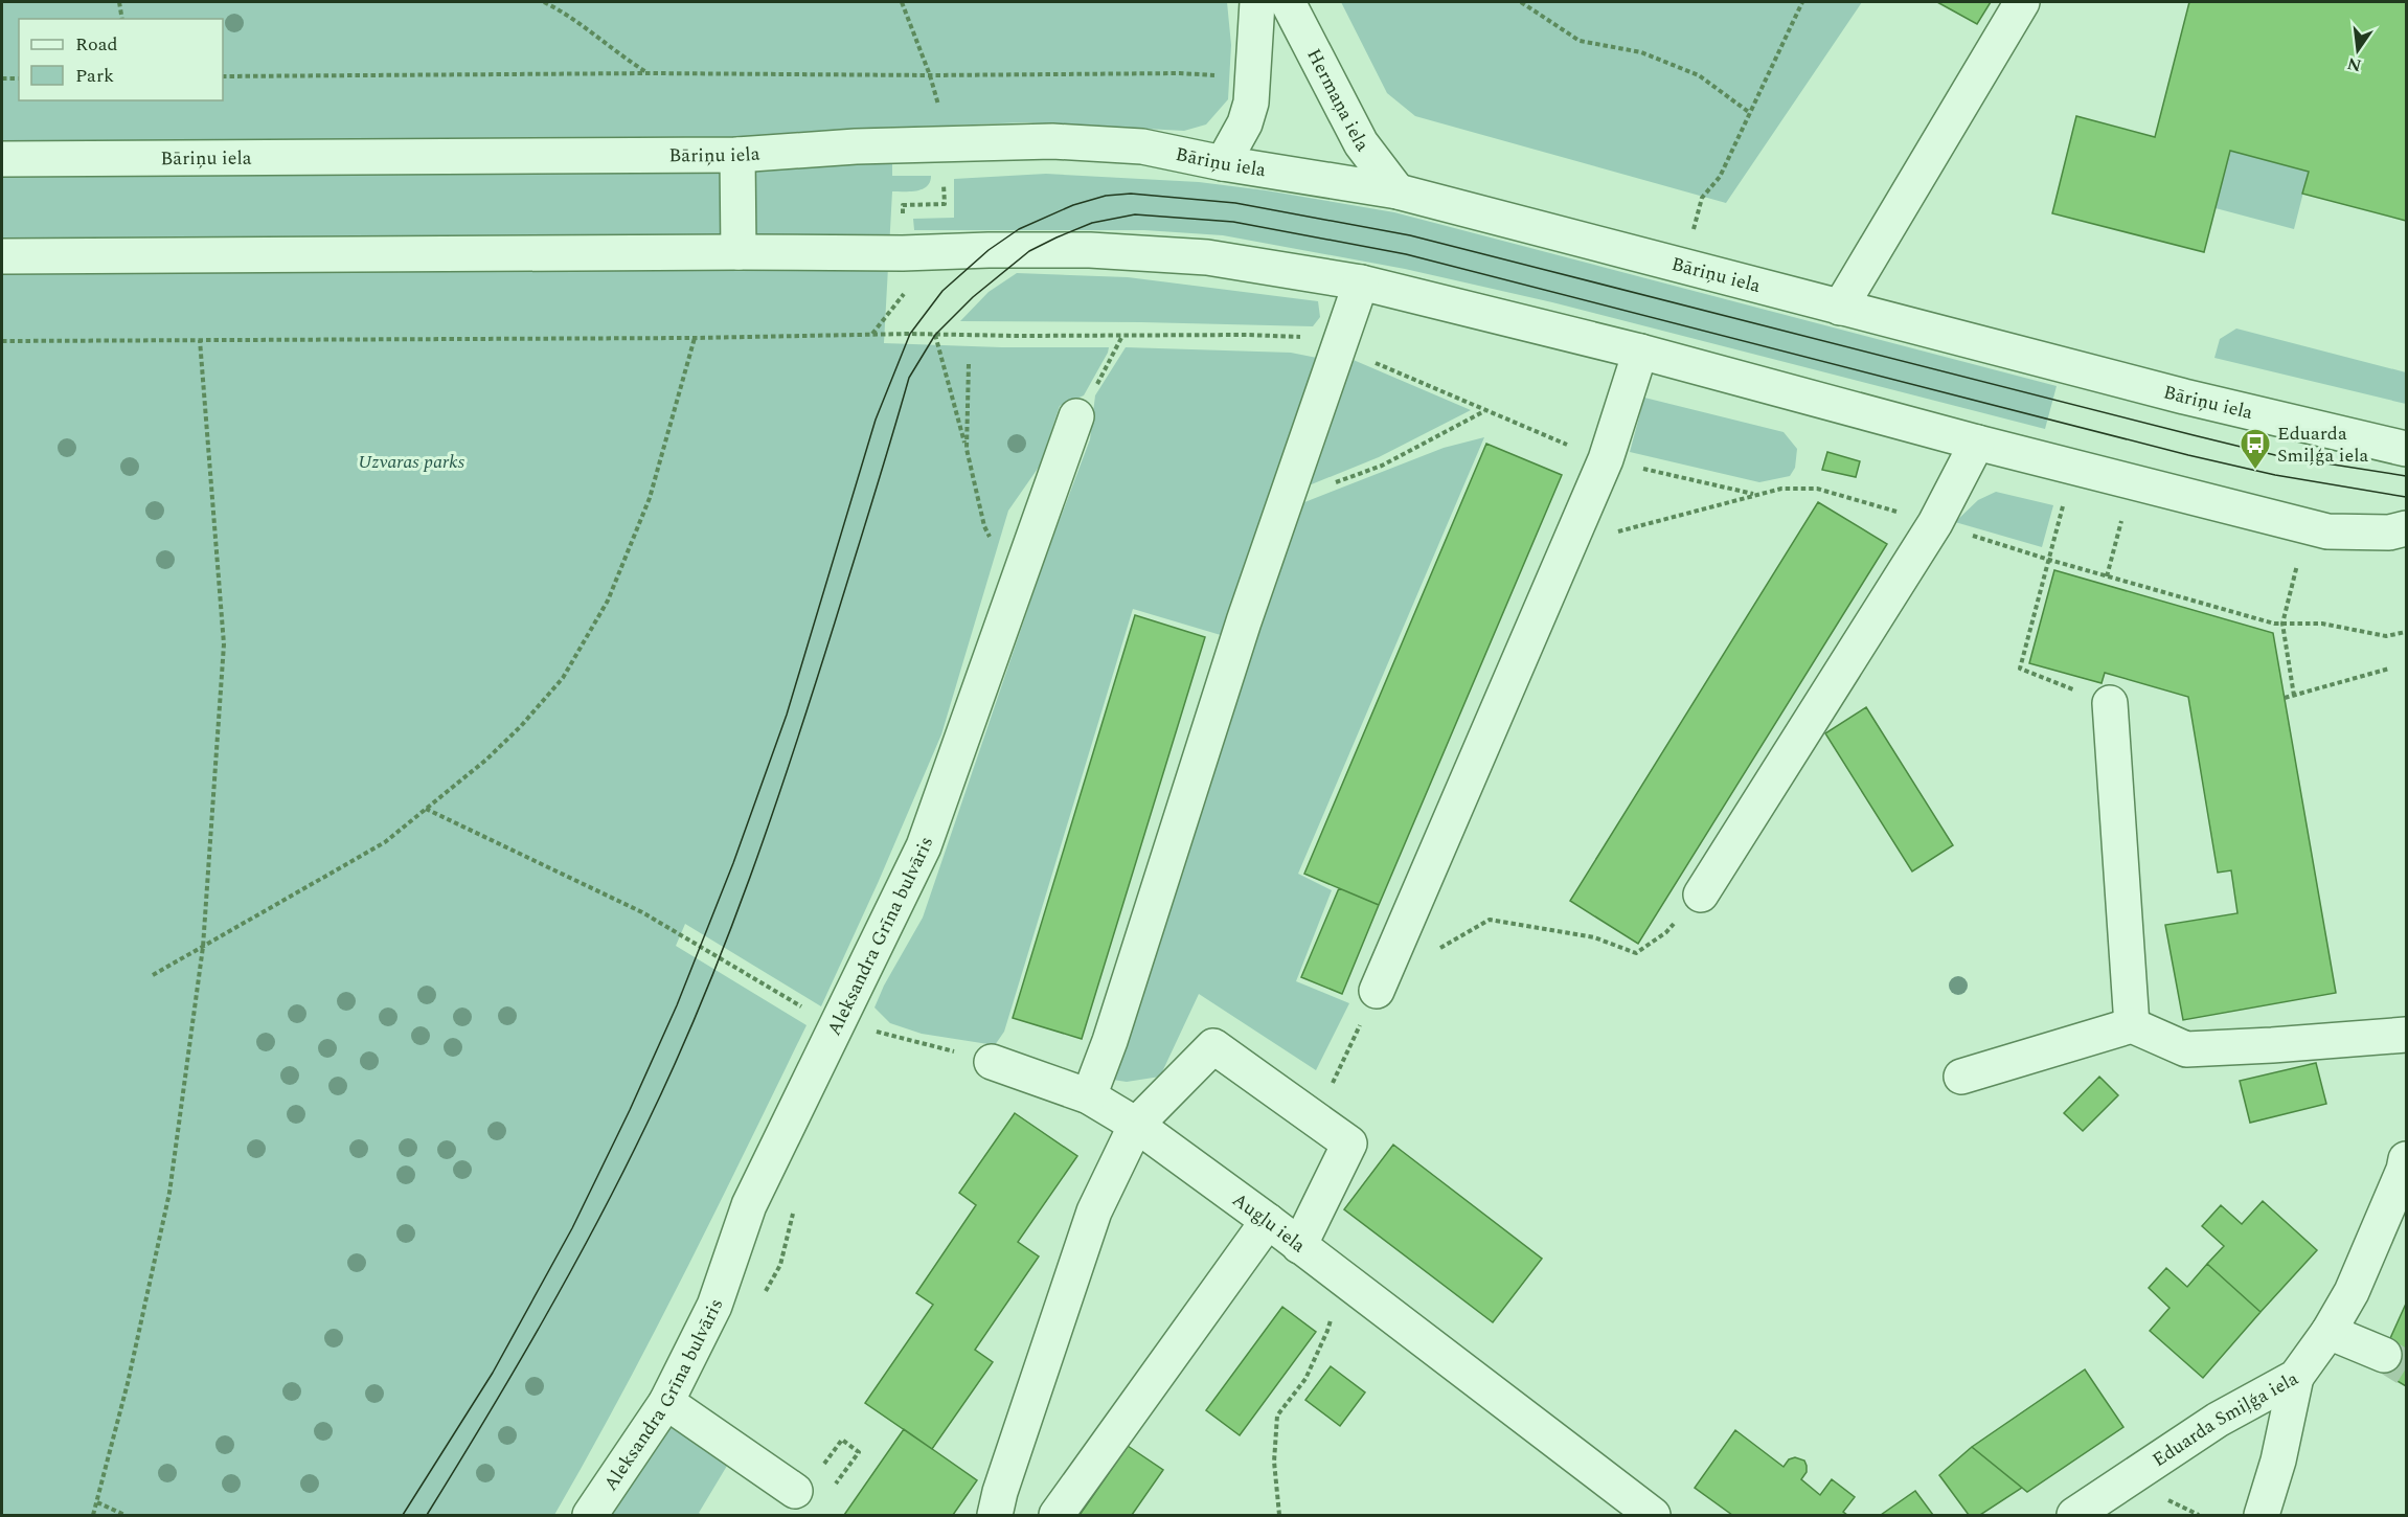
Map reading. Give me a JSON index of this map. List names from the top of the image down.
{
  "streets": {
    "street": [
      "Hermaņa iela",
      "Bāriņu iela",
      "Aleksandra Grīna bulvāris",
      "Augļu iela",
      "Eduarda Smiļģa iela"
    ]
  },
  "crossings": [
    ["Hermaņa iela", "Bāriņu iela"]
  ],
  "parks": ["Uzvaras parks"],
  "places": {
    "bus stop": ["Eduarda Smiļģa iela"]
  },
  "legend": ["Road", "Park"],
  "north": "bottom"
}
